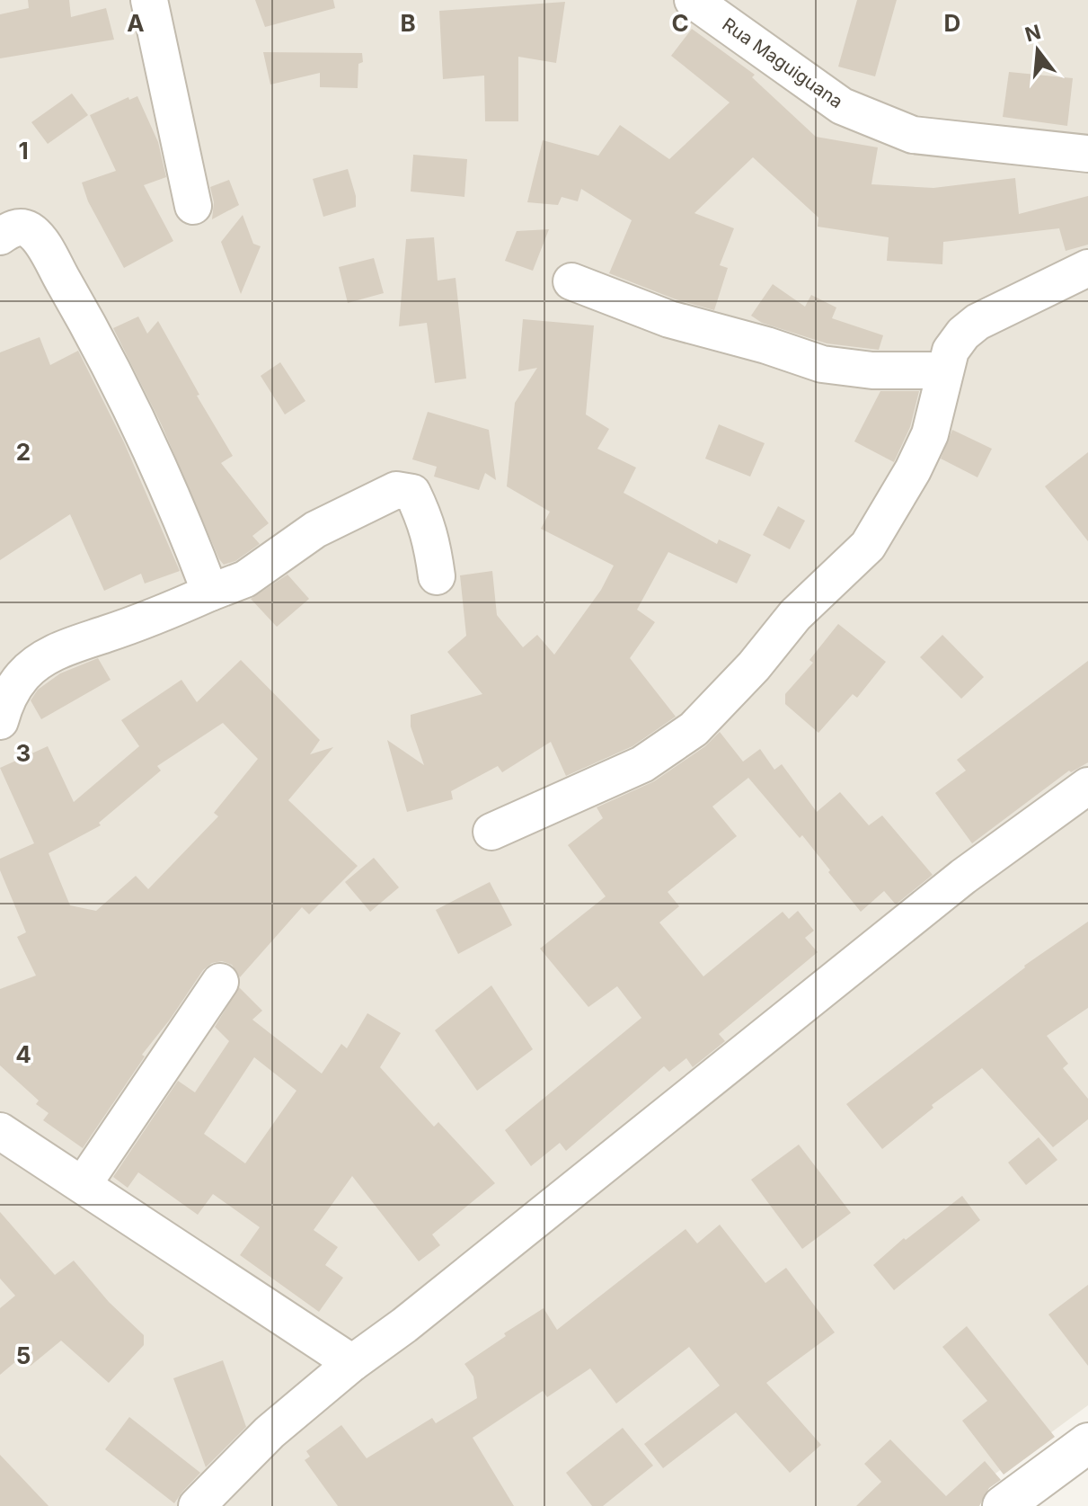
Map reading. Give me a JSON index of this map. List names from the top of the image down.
{
  "streets": {
    "street": ["Rua Maguiguana"]
  },
  "north": "top",
  "grid": {
    "columns": [
      "A",
      "B",
      "C",
      "D"
    ],
    "rows": [
      "1",
      "2",
      "3",
      "4",
      "5"
    ]
  }
}
